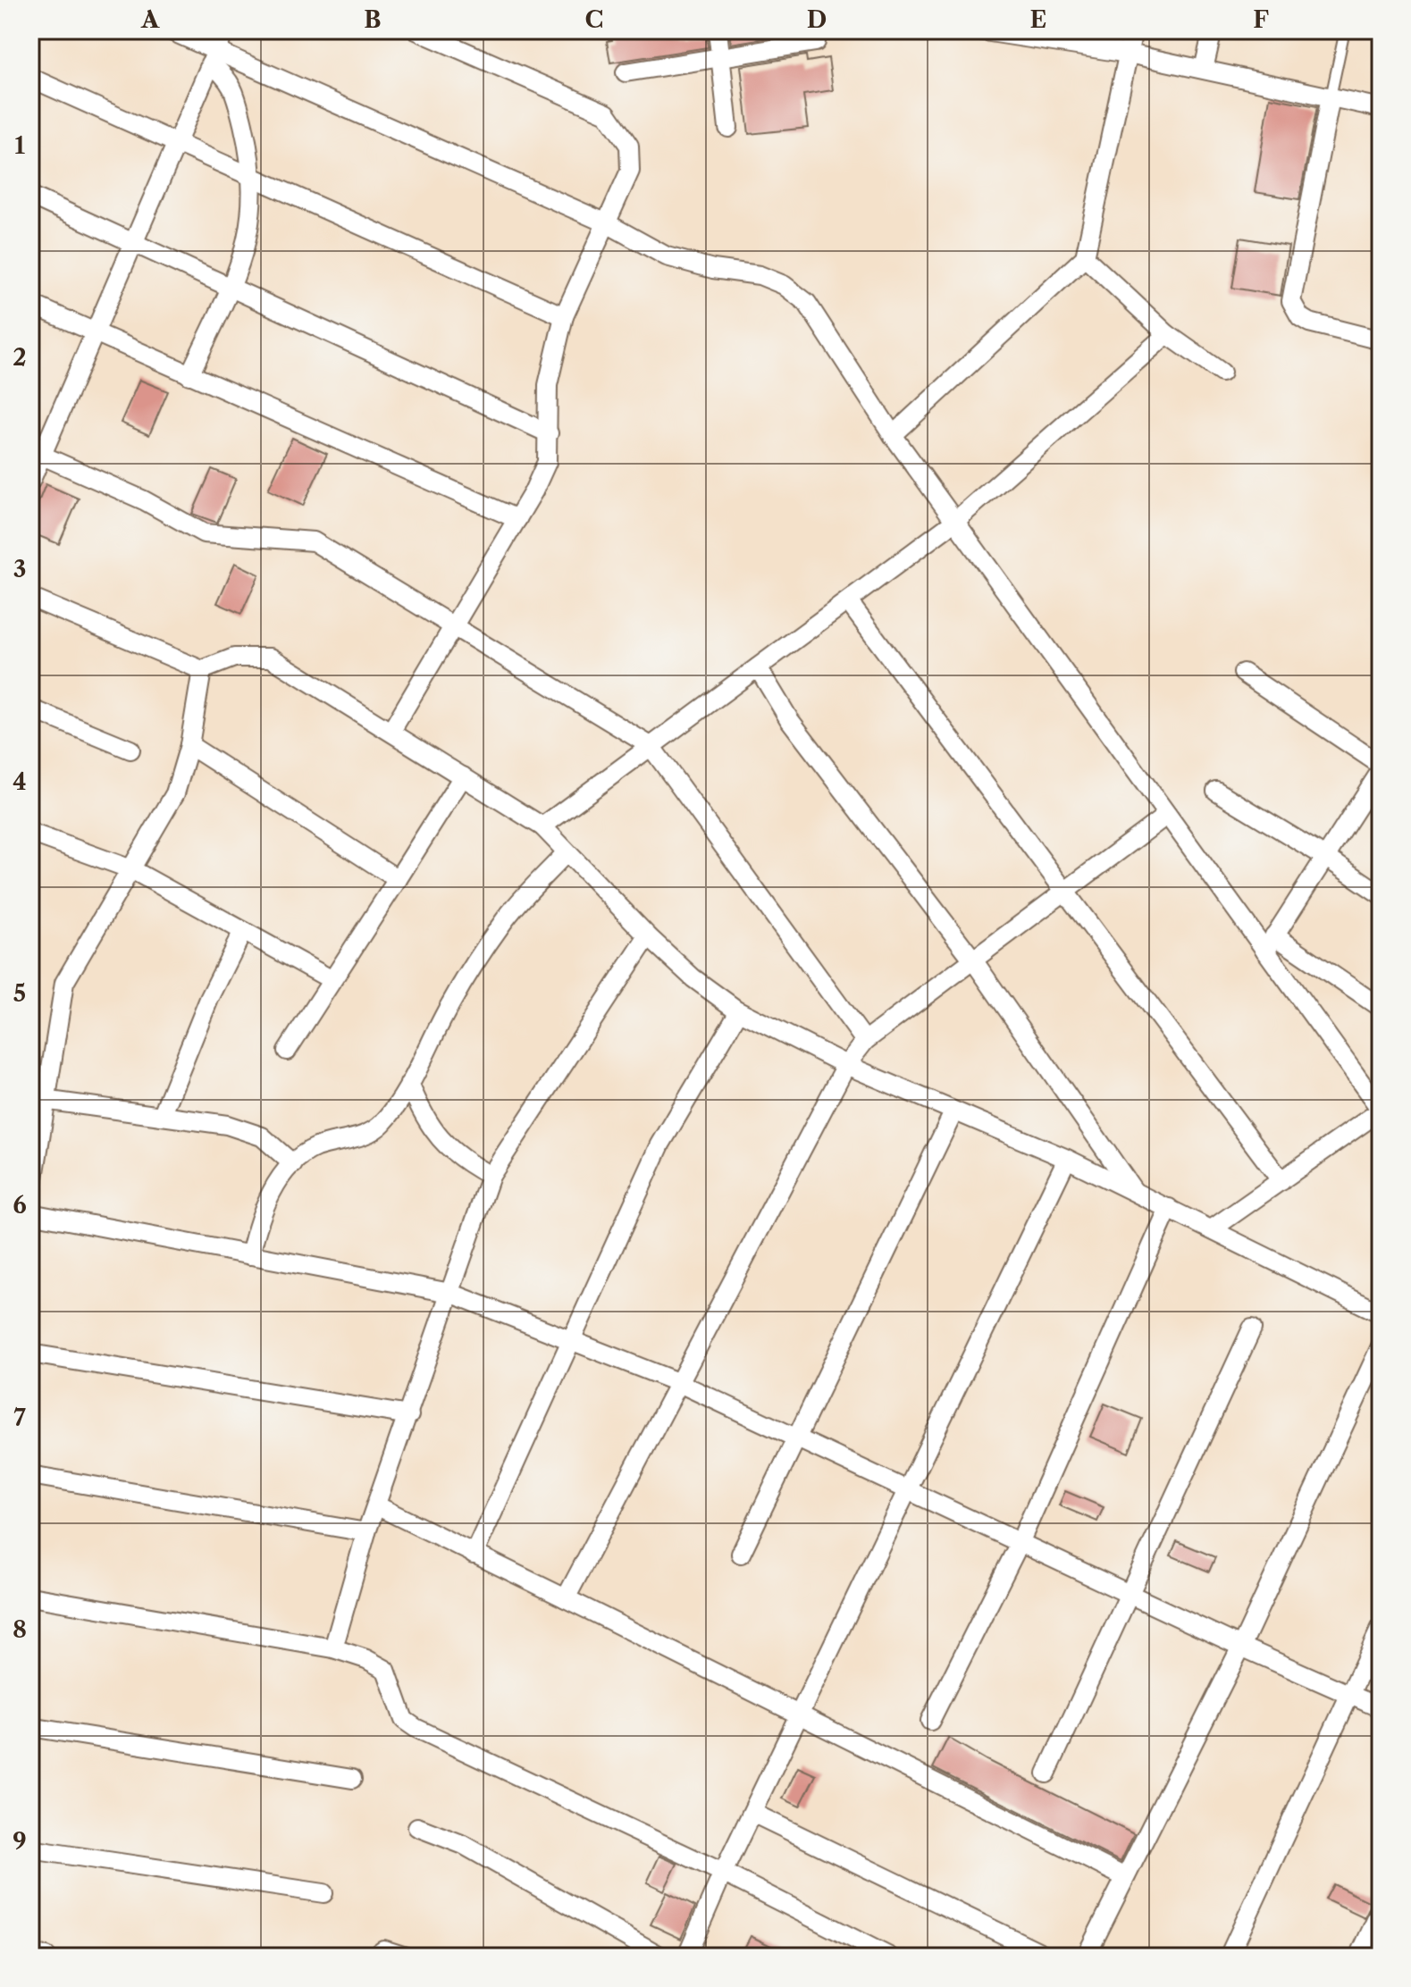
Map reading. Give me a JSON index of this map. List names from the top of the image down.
{
  "grid": {
    "columns": [
      "A",
      "B",
      "C",
      "D",
      "E",
      "F"
    ],
    "rows": [
      "1",
      "2",
      "3",
      "4",
      "5",
      "6",
      "7",
      "8",
      "9"
    ]
  }
}
